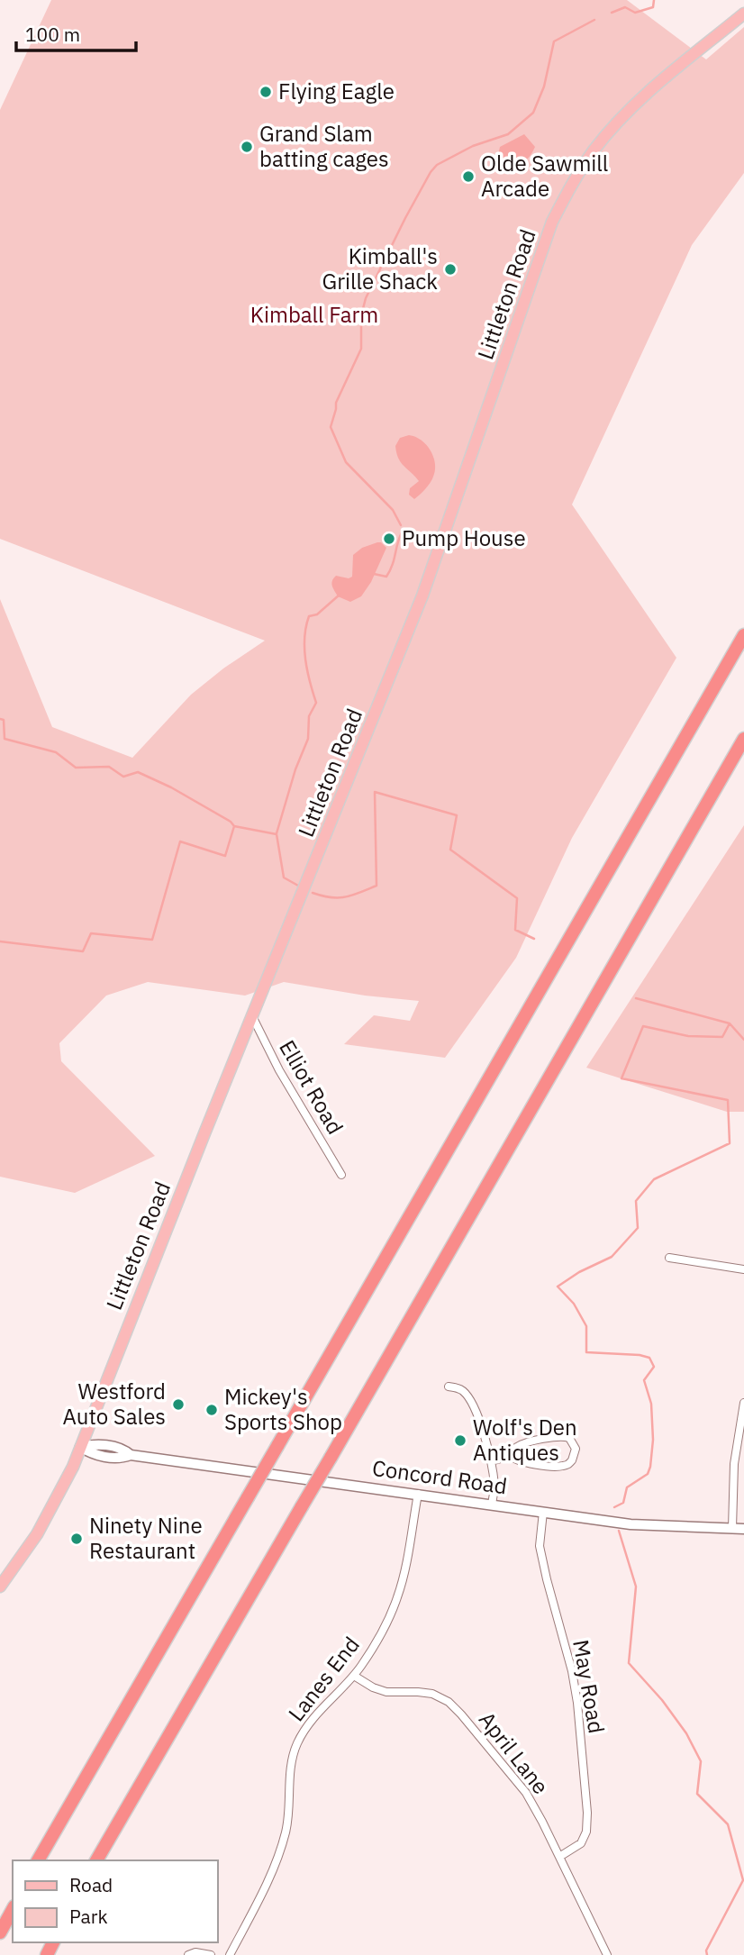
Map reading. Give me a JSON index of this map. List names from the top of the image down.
{
  "streets": {
    "main road": ["Littleton Road", "Concord Road"],
    "street": [
      "Elliot Road",
      "Lanes End",
      "May Road",
      "April Lane"
    ]
  },
  "crossings": [
    ["Littleton Road", "Elliot Road"],
    ["Littleton Road", "Concord Road"],
    ["Concord Road", "Lanes End"],
    ["Concord Road", "May Road"],
    ["Lanes End", "April Lane"],
    ["May Road", "April Lane"]
  ],
  "parks": ["Kimball Farm"],
  "places": [
    "Flying Eagle",
    "Grand Slam batting cages",
    "Olde Sawmill Arcade",
    "Kimball's Grille Shack",
    "Pump House",
    "Westford Auto Sales",
    "Mickey's Sports Shop",
    "Wolf's Den Antiques",
    "Ninety Nine Restaurant"
  ],
  "legend": ["Road", "Park"],
  "scale_bar": "100 m"
}
